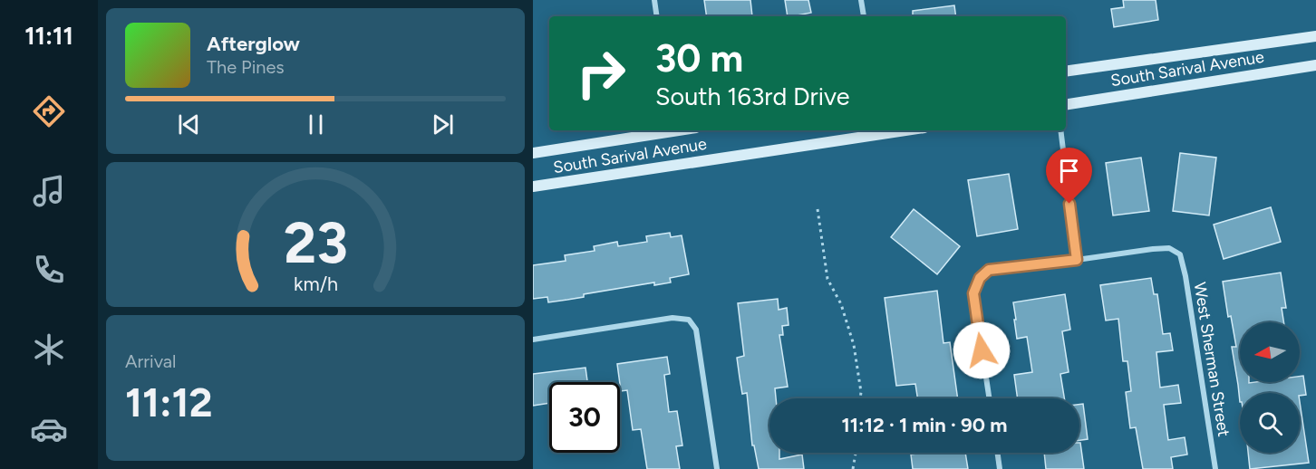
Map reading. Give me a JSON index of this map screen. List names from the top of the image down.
{
  "streets": {
    "main road": ["South Sarival Avenue"],
    "street": ["West Sherman Street"]
  },
  "north": "left",
  "page": {
    "tabs": "11:11",
    "turn": ["30 m", "South 163rd Drive"],
    "song": ["Afterglow", "The Pines"],
    "tile": ["Arrival", "11:12"],
    "limit": "30",
    "trip": "11:12 · 1 min · 90 m",
    "gauge": ["23", "km/h"]
  }
}
